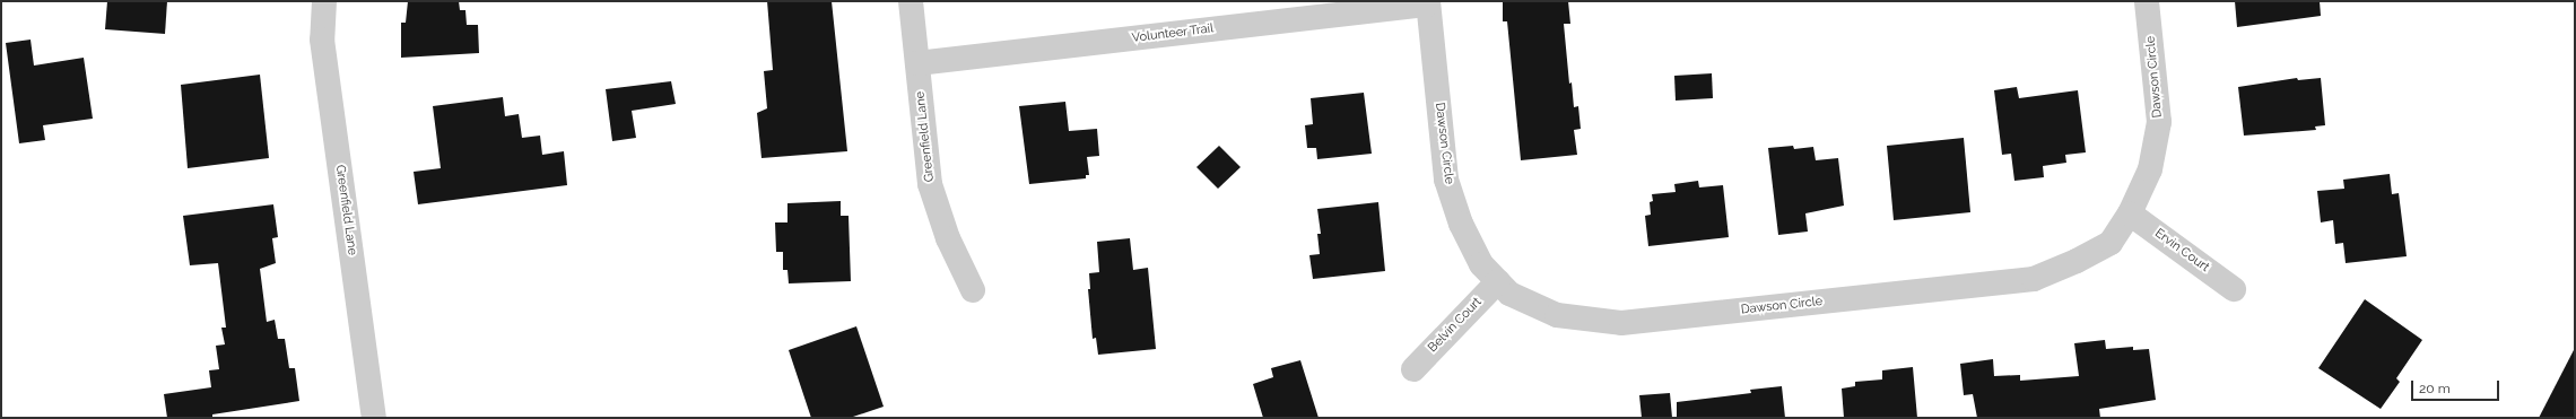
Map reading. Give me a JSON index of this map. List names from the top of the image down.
{
  "streets": {
    "street": [
      "Volunteer Trail",
      "Dawson Circle",
      "Greenfield Lane",
      "Ervin Court",
      "Belvin Court"
    ]
  },
  "crossings": [
    ["Volunteer Trail", "Dawson Circle"],
    ["Volunteer Trail", "Greenfield Lane"],
    ["Dawson Circle", "Ervin Court"],
    ["Dawson Circle", "Belvin Court"]
  ],
  "scale_bar": "20 m"
}
